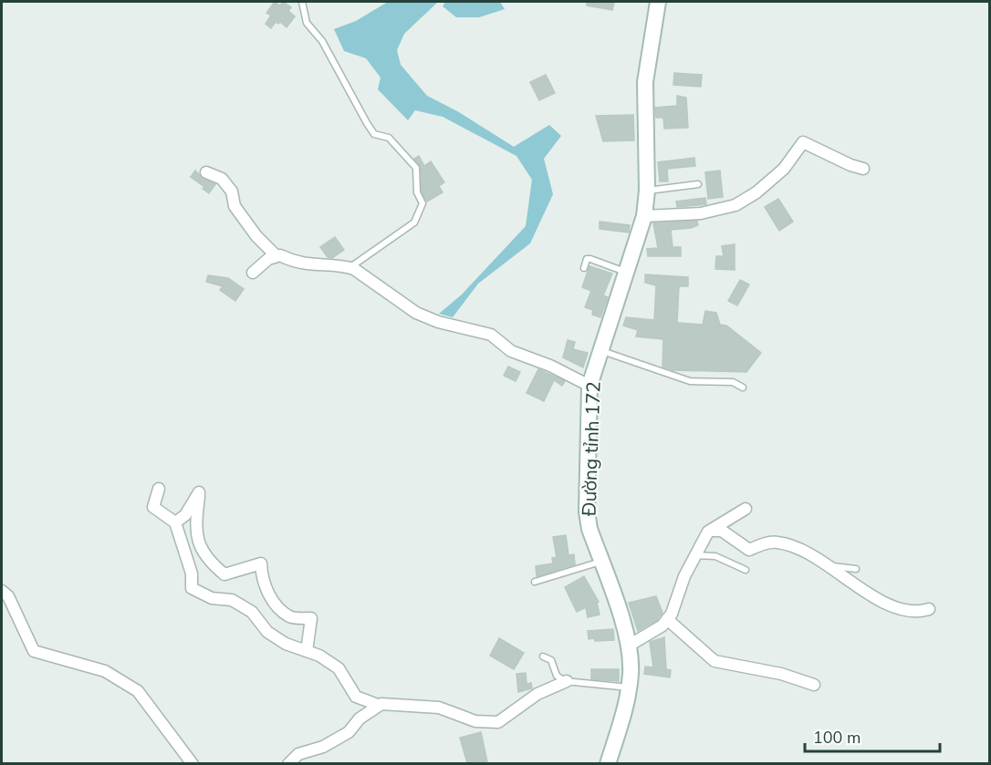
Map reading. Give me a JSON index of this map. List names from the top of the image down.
{
  "streets": {
    "main road": ["Đường tỉnh 172"]
  },
  "scale_bar": "100 m"
}
